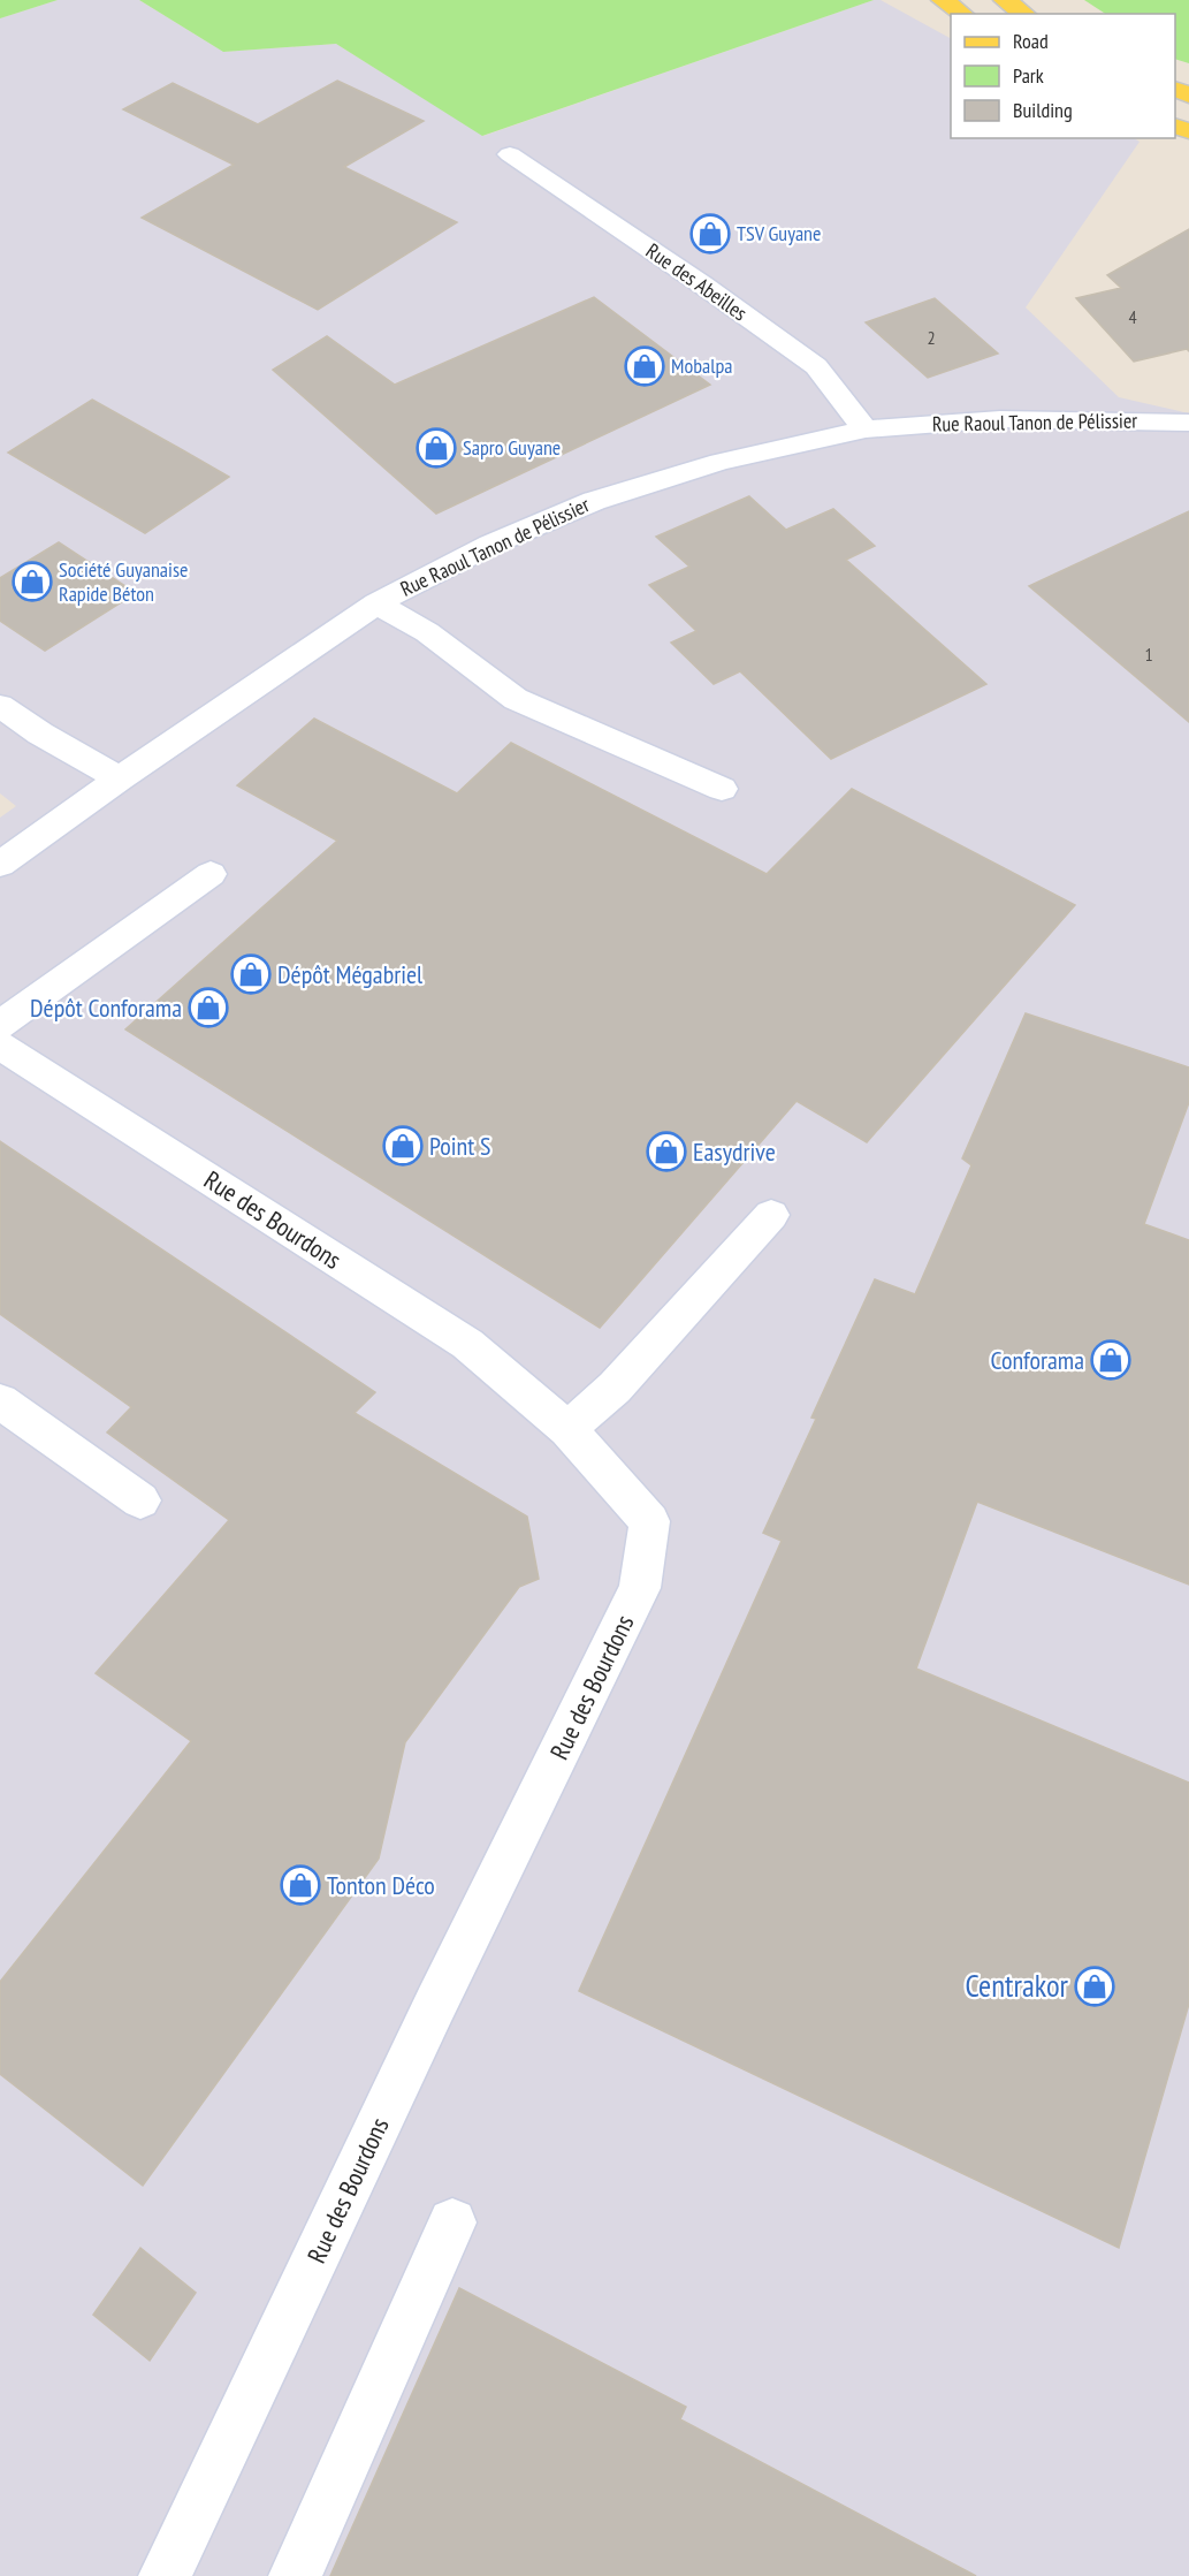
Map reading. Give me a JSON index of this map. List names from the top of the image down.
{
  "streets": {
    "street": ["Rue des Abeilles", "Rue Raoul Tanon de Pélissier", "Rue des Bourdons"]
  },
  "crossings": [
    ["Rue des Abeilles", "Rue Raoul Tanon de Pélissier"]
  ],
  "places": {
    "shop": [
      "TSV Guyane",
      "Mobalpa",
      "Sapro Guyane",
      "Société Guyanaise Rapide Béton",
      "Dépôt Mégabriel",
      "Dépôt Conforama",
      "Point S",
      "Easydrive",
      "Conforama",
      "Tonton Déco",
      "Centrakor"
    ]
  },
  "house_numbers": ["4", "2", "1"],
  "legend": ["Road", "Park", "Building"]
}
